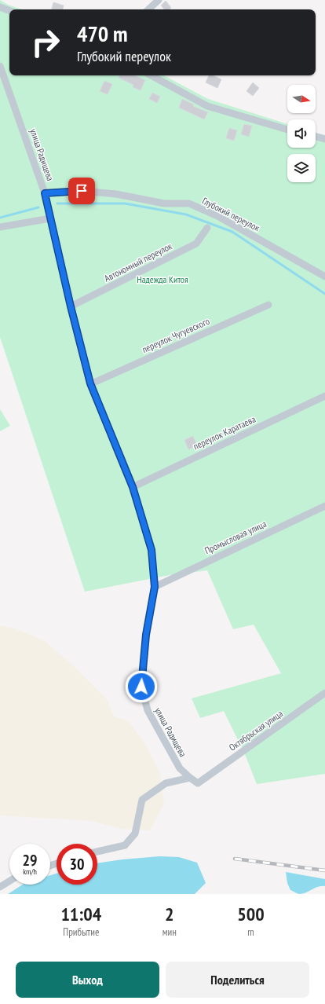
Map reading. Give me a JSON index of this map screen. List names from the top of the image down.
{
  "streets": {
    "street": [
      "улица Радищева",
      "Глубокий переулок",
      "Автономный переулок",
      "переулок Чугуевского",
      "переулок Каратаева",
      "Промысловая улица",
      "Октябрьская улица"
    ]
  },
  "crossings": [
    ["улица Радищева", "Глубокий переулок"],
    ["улица Радищева", "Автономный переулок"],
    ["улица Радищева", "переулок Чугуевского"],
    ["улица Радищева", "переулок Каратаева"],
    ["улица Радищева", "Промысловая улица"],
    ["улица Радищева", "Октябрьская улица"]
  ],
  "parks": ["Надежда Китоя"],
  "north": "right",
  "page": {
    "turn": ["470 m", "Глубокий переулок"],
    "speed": "29 km/h",
    "limit": "30",
    "eta": [
      "11:04",
      "Прибытие",
      "2",
      "мин",
      "500",
      "m"
    ],
    "buttons": ["Выход", "Поделиться"]
  }
}
